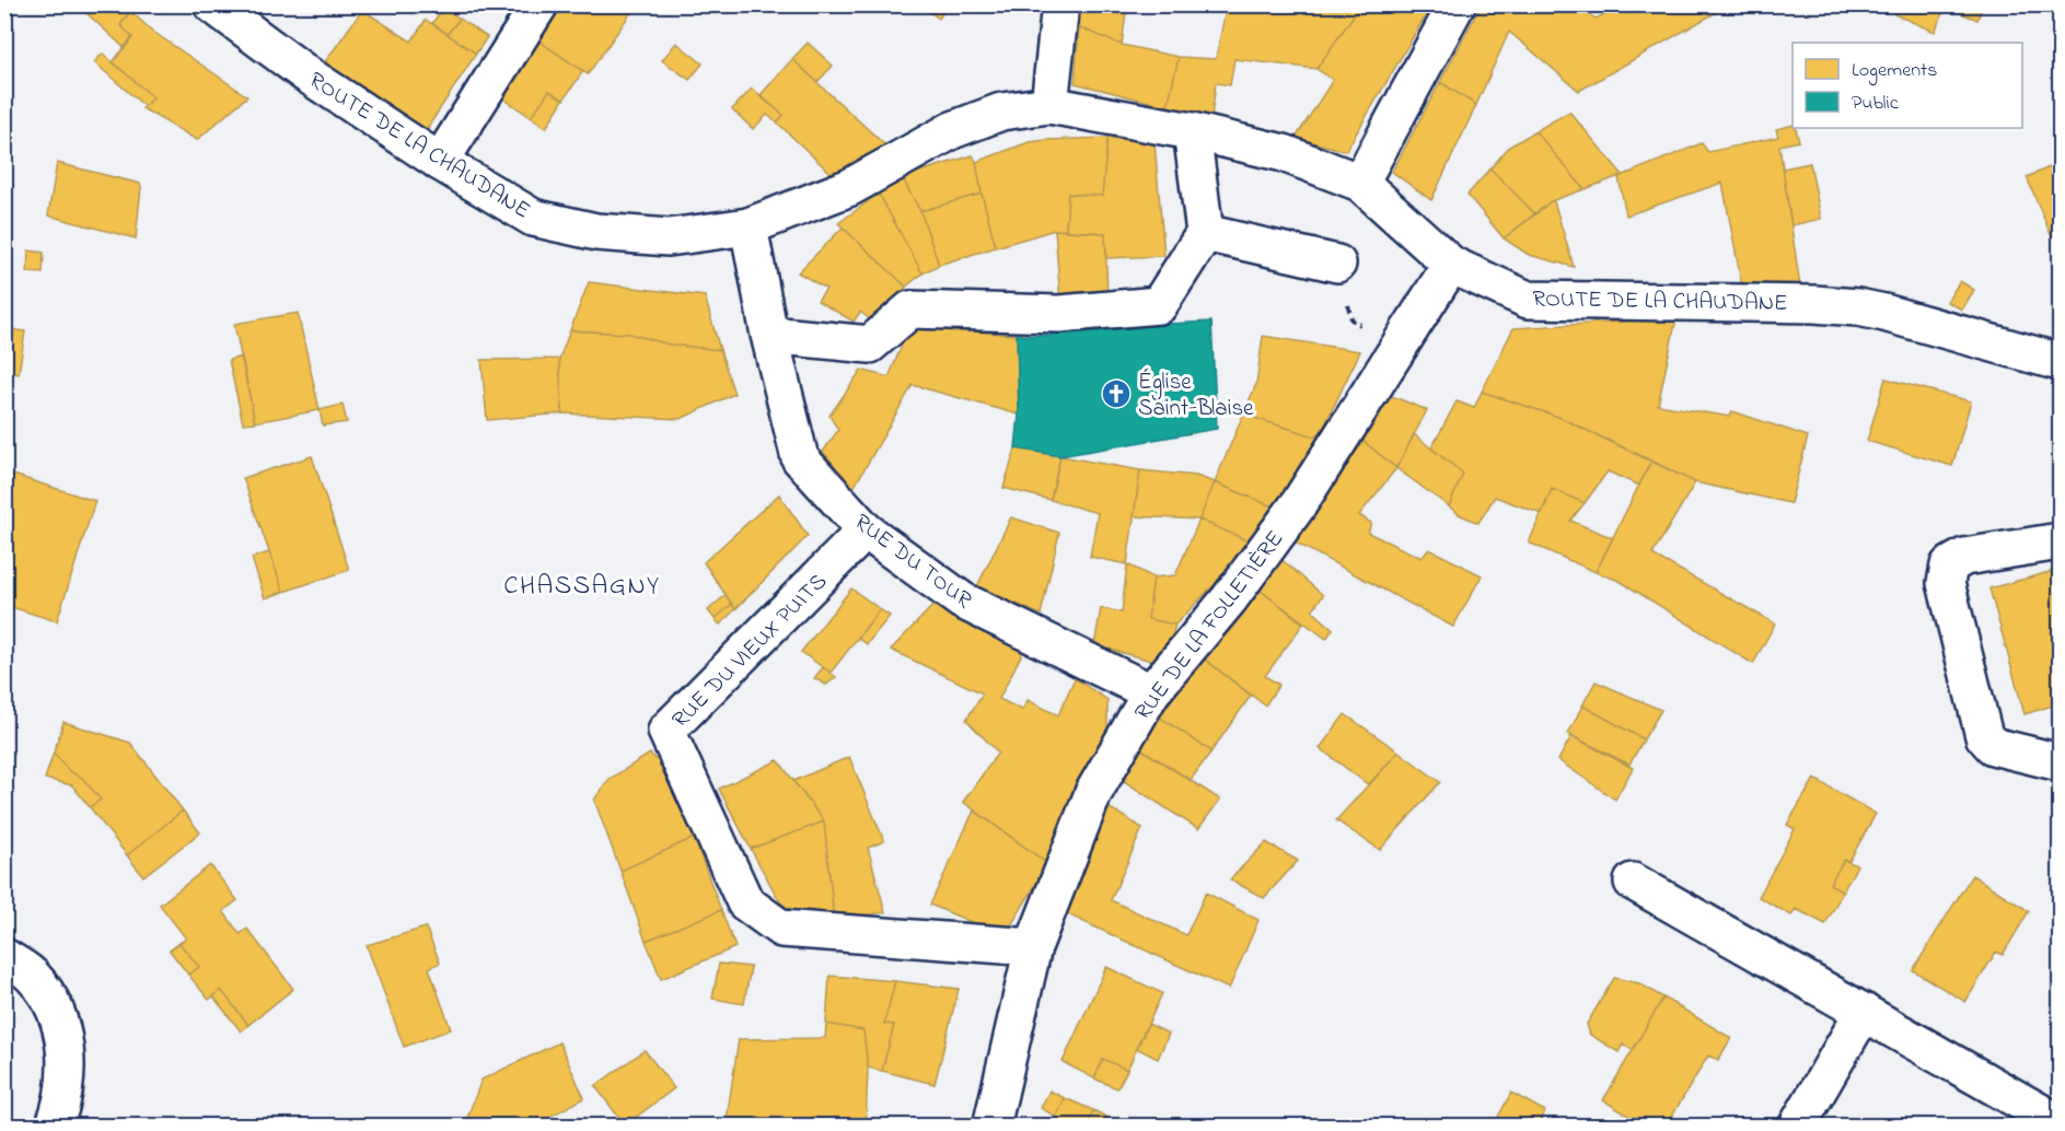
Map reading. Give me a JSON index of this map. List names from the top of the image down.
{
  "streets": {
    "street": [
      "ROUTE DE LA CHAUDANE",
      "RUE DU TOUR",
      "RUE DE LA FOLLETIÈRE",
      "RUE DU VIEUX PUITS"
    ]
  },
  "crossings": [
    ["ROUTE DE LA CHAUDANE", "RUE DU TOUR"],
    ["ROUTE DE LA CHAUDANE", "RUE DE LA FOLLETIÈRE"],
    ["RUE DU TOUR", "RUE DE LA FOLLETIÈRE"],
    ["RUE DU TOUR", "RUE DU VIEUX PUITS"],
    ["RUE DE LA FOLLETIÈRE", "RUE DU VIEUX PUITS"]
  ],
  "districts": ["CHASSAGNY"],
  "places": {
    "church": ["Église Saint-Blaise"]
  },
  "legend": ["Logements", "Public"]
}
